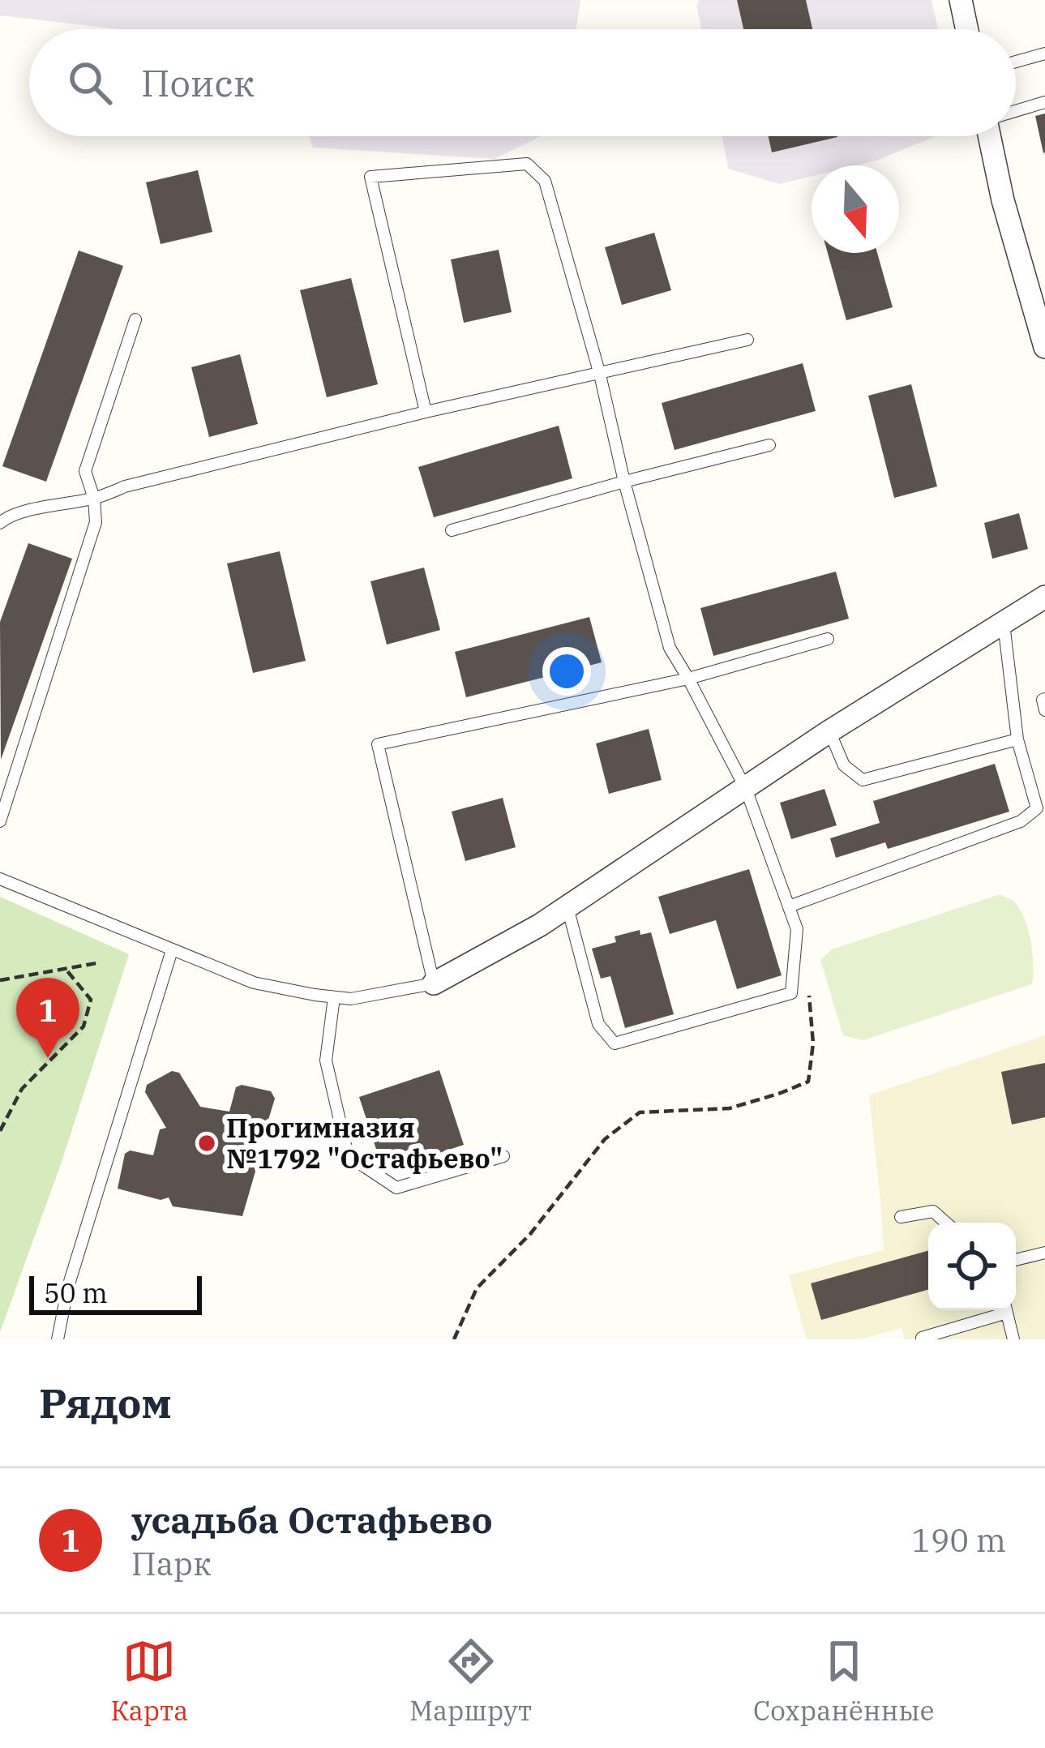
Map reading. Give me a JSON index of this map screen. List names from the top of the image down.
{
  "places": ["Прогимназия №1792 \"Остафьево\""],
  "scale_bar": "50 m",
  "north": "bottom",
  "page": {
    "search": "Поиск",
    "pins": "1",
    "scale": "50 m",
    "heading": "Рядом",
    "list": [
      {
        "mark": "1",
        "name": "усадьба Остафьево",
        "note": "Парк",
        "value": "190 m"
      }
    ],
    "nav": ["Карта", "Маршрут", "Сохранённые"]
  }
}
